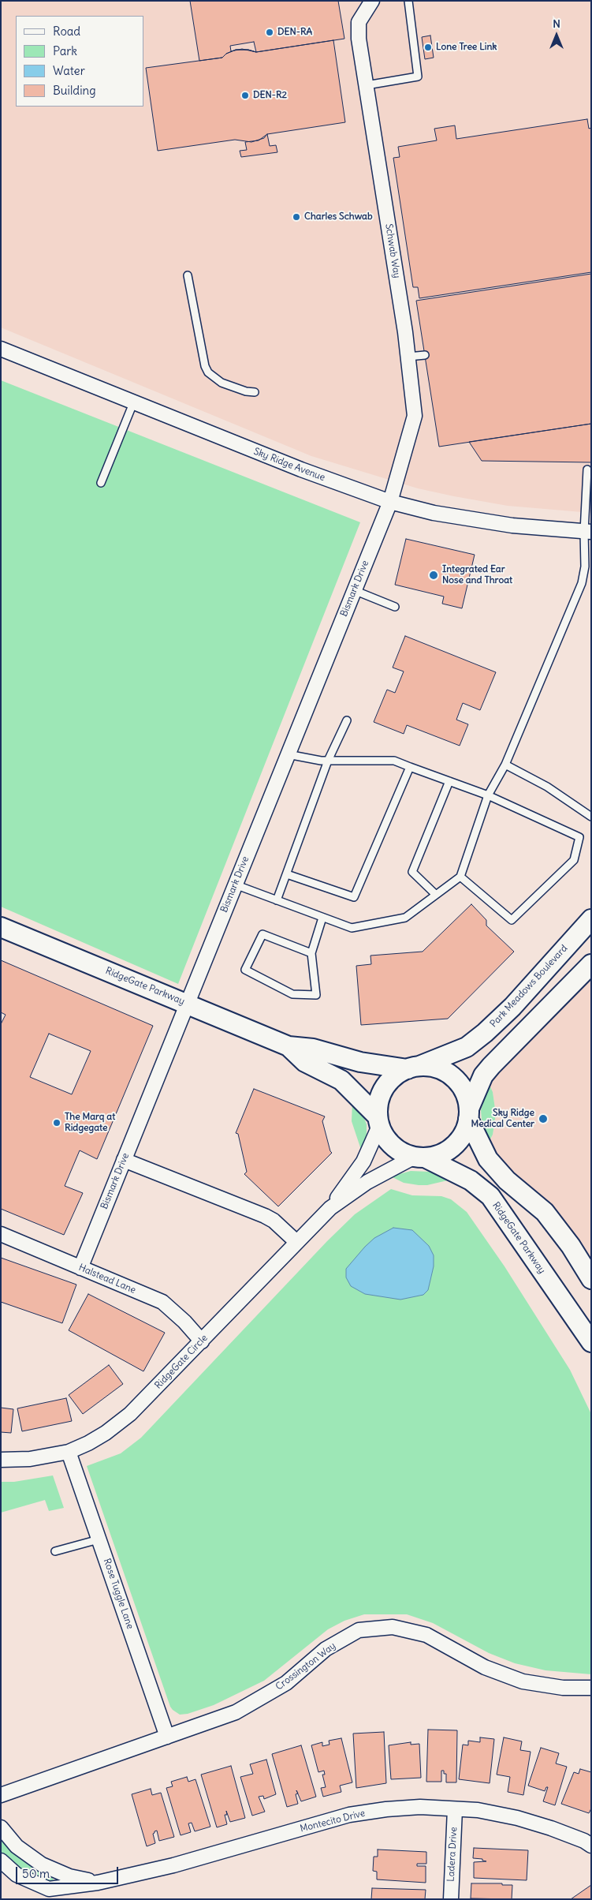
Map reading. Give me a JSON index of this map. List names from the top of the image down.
{
  "streets": {
    "main road": ["RidgeGate Parkway", "Park Meadows Boulevard"],
    "street": [
      "Schwab Way",
      "Sky Ridge Avenue",
      "Bismark Drive",
      "Halstead Lane",
      "RidgeGate Circle",
      "Rose Tuggle Lane",
      "Crossington Way",
      "Montecito Drive",
      "Ladera Drive"
    ]
  },
  "crossings": [
    ["Schwab Way", "Sky Ridge Avenue"],
    ["Schwab Way", "Bismark Drive"],
    ["Sky Ridge Avenue", "Bismark Drive"],
    ["Bismark Drive", "RidgeGate Parkway"],
    ["Bismark Drive", "Halstead Lane"],
    ["RidgeGate Parkway", "Park Meadows Boulevard"],
    ["RidgeGate Parkway", "RidgeGate Circle"],
    ["Park Meadows Boulevard", "RidgeGate Circle"],
    ["Halstead Lane", "RidgeGate Circle"],
    ["RidgeGate Circle", "Rose Tuggle Lane"],
    ["Rose Tuggle Lane", "Crossington Way"],
    ["Montecito Drive", "Ladera Drive"]
  ],
  "places": [
    "DEN-RA",
    "Lone Tree Link",
    "DEN-R2",
    "Charles Schwab",
    "Integrated Ear Nose and Throat",
    "Sky Ridge Medical Center",
    "The Marq at Ridgegate"
  ],
  "legend": [
    "Road",
    "Park",
    "Water",
    "Building"
  ],
  "scale_bar": "50 m",
  "north": "top"
}
